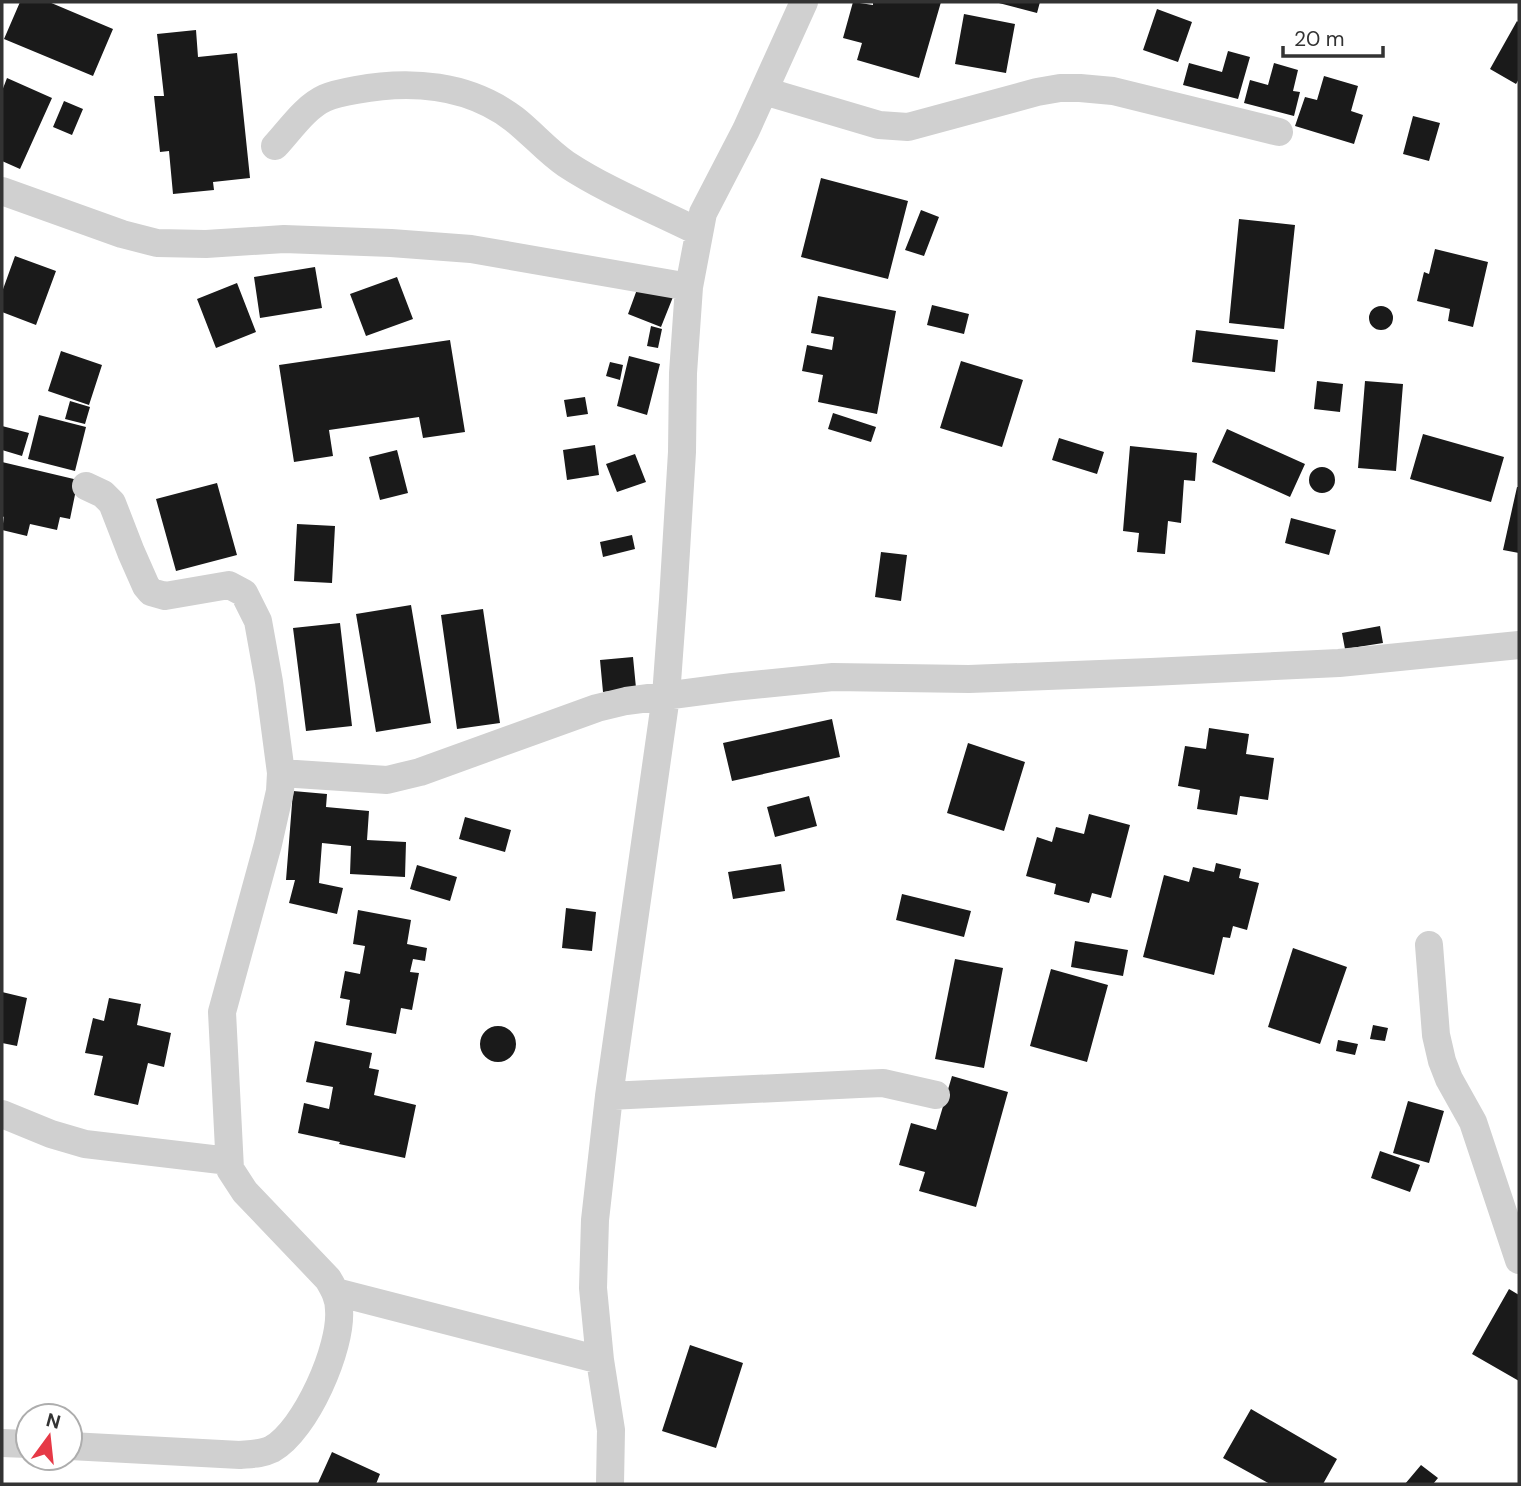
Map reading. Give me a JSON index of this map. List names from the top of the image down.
{
  "scale_bar": "20 m",
  "north": "top"
}
